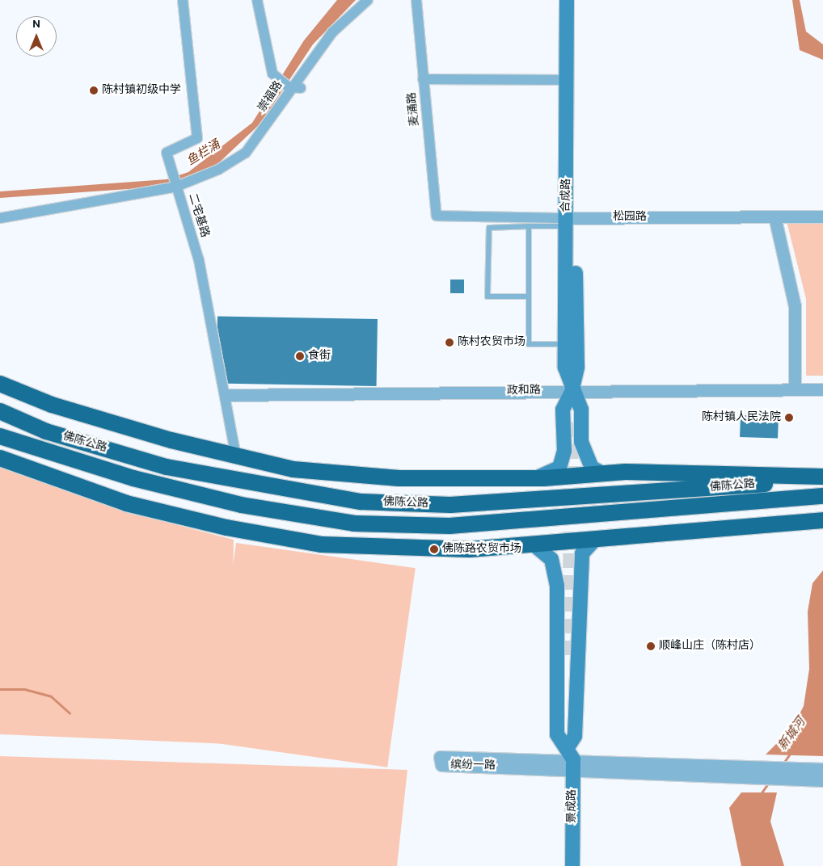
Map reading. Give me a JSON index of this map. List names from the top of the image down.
{
  "streets": {
    "highway": ["佛陈公路"],
    "main road": ["合成路", "景成路"],
    "street": [
      "崇福路",
      "麦涌路",
      "二宅基路",
      "松园路",
      "政和路",
      "缤纷一路"
    ]
  },
  "crossings": [
    ["崇福路", "二宅基路"],
    ["麦涌路", "松园路"],
    ["合成路", "松园路"],
    ["合成路", "政和路"],
    ["二宅基路", "政和路"],
    ["缤纷一路", "景成路"]
  ],
  "water": ["鱼栏涌", "新城河"],
  "places": [
    "陈村镇初级中学",
    "陈村农贸市场",
    "食街",
    "陈村镇人民法院",
    "佛陈路农贸市场",
    "顺峰山庄（陈村店）"
  ],
  "north": "top"
}
